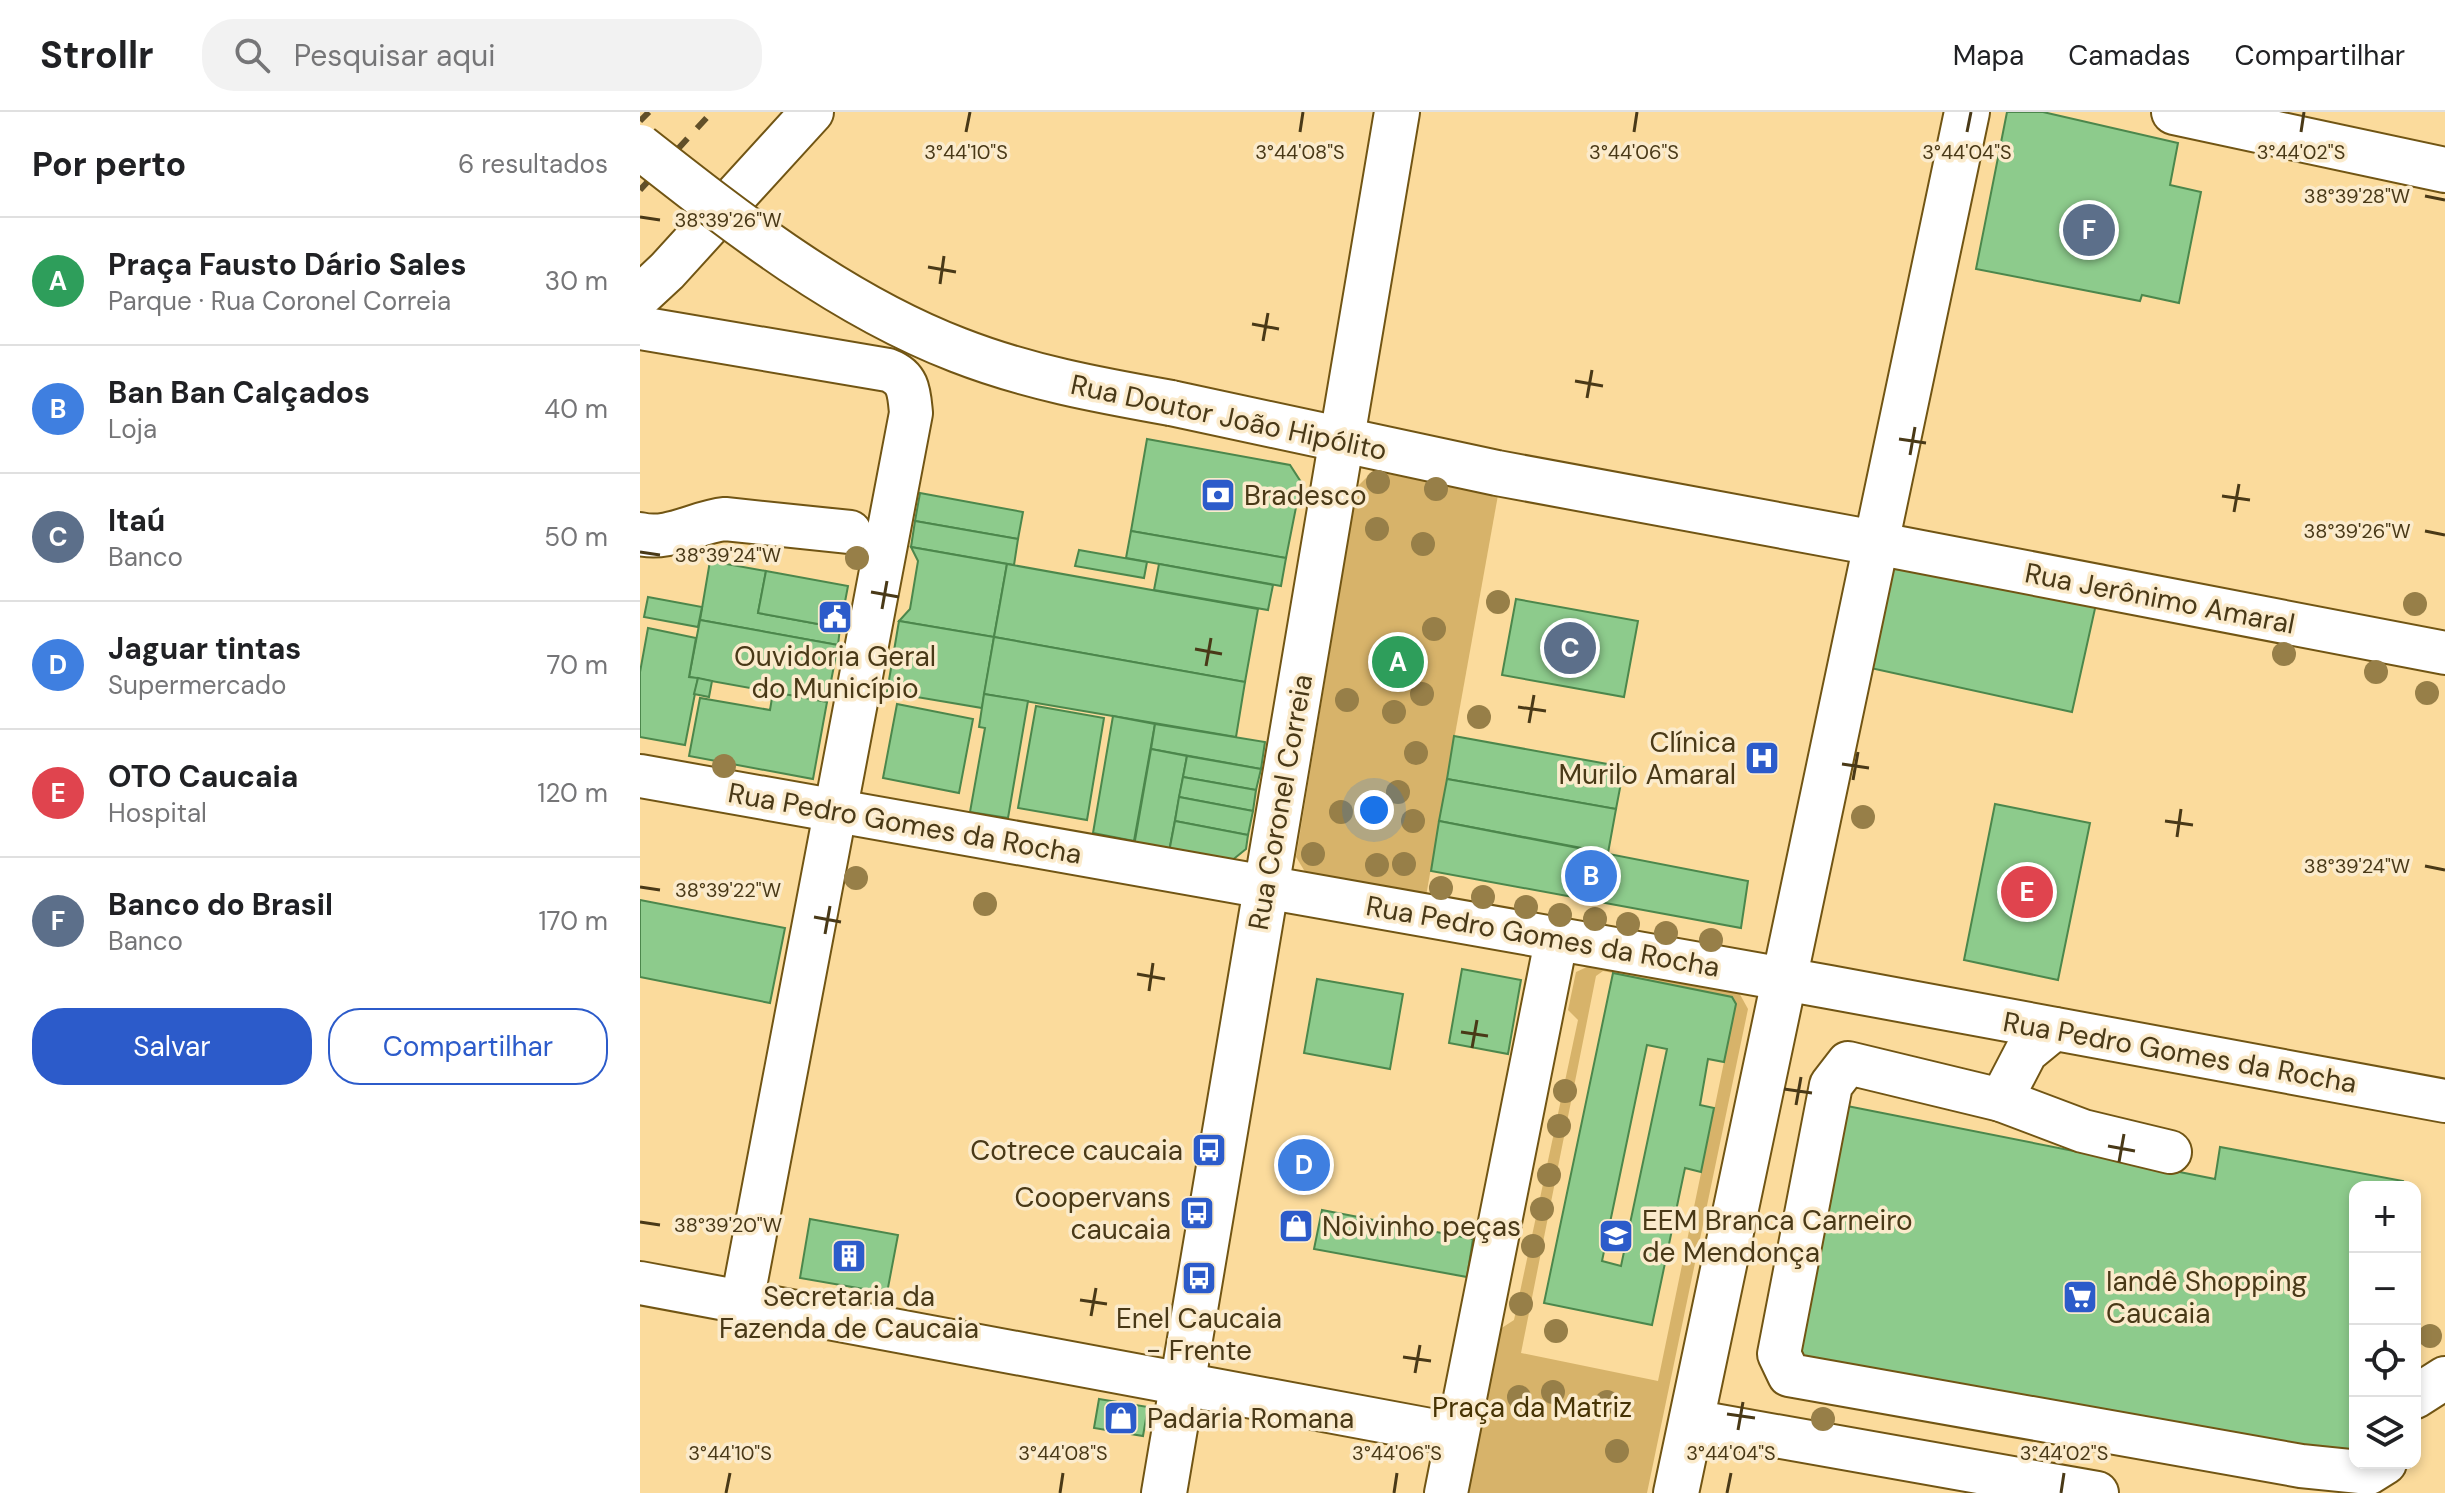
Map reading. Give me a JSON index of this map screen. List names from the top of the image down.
{
  "streets": {
    "main road": ["Rua Doutor João Hipólito", "Rua Coronel Correia"],
    "street": ["Rua Jerônimo Amaral", "Rua Pedro Gomes da Rocha"]
  },
  "crossings": [
    ["Rua Doutor João Hipólito", "Rua Jerônimo Amaral"],
    ["Rua Doutor João Hipólito", "Rua Coronel Correia"],
    ["Rua Coronel Correia", "Rua Pedro Gomes da Rocha"]
  ],
  "parks": ["Praça da Matriz"],
  "places": {
    "bank": ["Bradesco"],
    "public building": ["Ouvidoria Geral do Município"],
    "hospital": ["Clínica Murilo Amaral"],
    "bus stop": ["Cotrece caucaia", "Coopervans caucaia", "Enel Caucaia - Frente"],
    "shop": ["Noivinho peças", "Padaria Romana"],
    "school or university": ["EEM Branca Carneiro de Mendonça"],
    "building": ["Secretaria da Fazenda de Caucaia"],
    "supermarket": ["Iandê Shopping Caucaia"]
  },
  "page": {
    "header": "Strollr",
    "search": "Pesquisar aqui",
    "nav": ["Mapa", "Camadas", "Compartilhar"],
    "heading": ["Por perto", "6 resultados"],
    "pins": [
      "F",
      "C",
      "A",
      "B",
      "E",
      "D"
    ],
    "list": [
      {
        "mark": "A",
        "name": "Praça Fausto Dário Sales",
        "note": "Parque · Rua Coronel Correia",
        "value": "30 m"
      },
      {
        "mark": "B",
        "name": "Ban Ban Calçados",
        "note": "Loja",
        "value": "40 m"
      },
      {
        "mark": "C",
        "name": "Itaú",
        "note": "Banco",
        "value": "50 m"
      },
      {
        "mark": "D",
        "name": "Jaguar tintas",
        "note": "Supermercado",
        "value": "70 m"
      },
      {
        "mark": "E",
        "name": "OTO Caucaia",
        "note": "Hospital",
        "value": "120 m"
      },
      {
        "mark": "F",
        "name": "Banco do Brasil",
        "note": "Banco",
        "value": "170 m"
      }
    ],
    "buttons": ["Salvar", "Compartilhar"],
    "map_buttons": ["+", "−"]
  },
  "coordinates": [
    "3°44'10\"S",
    "3°44'08\"S",
    "3°44'06\"S",
    "3°44'04\"S",
    "3°44'02\"S",
    "38°39'28\"W",
    "38°39'26\"W",
    "38°39'24\"W",
    "38°39'22\"W",
    "38°39'20\"W"
  ]
}
